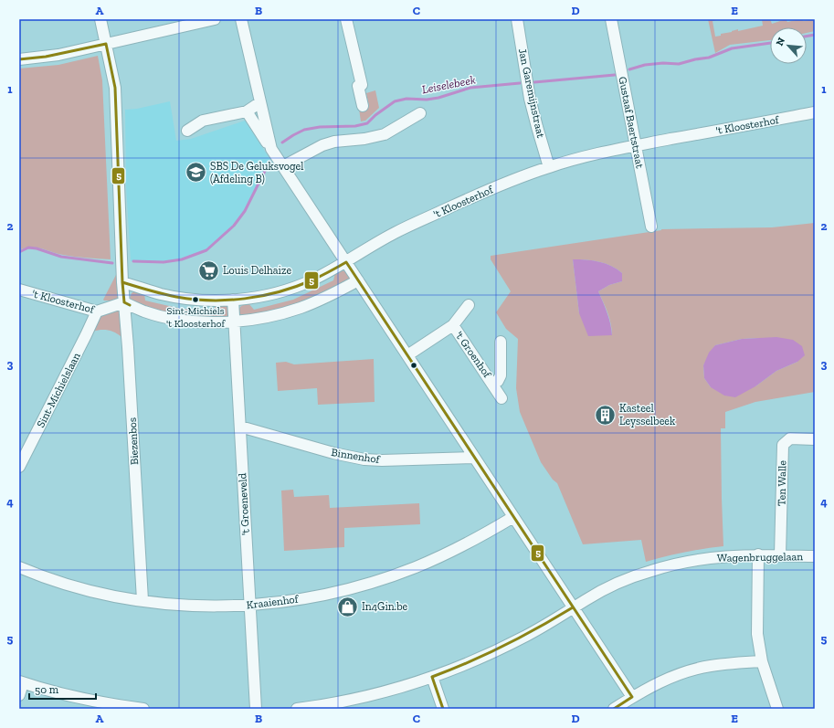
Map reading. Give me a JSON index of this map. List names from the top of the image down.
{
  "streets": {
    "street": [
      "Jan Garemijnstraat",
      "Gustaaf Baertstraat",
      "'t Kloosterhof",
      "'t Groenhof",
      "Sint-Michielslaan",
      "Biezenbos",
      "Binnenhof",
      "Ten Walle",
      "'t Groeneveld",
      "Wagenbruggelaan",
      "Kraaienhof"
    ]
  },
  "crossings": [
    ["Jan Garemijnstraat", "'t Kloosterhof"],
    ["Gustaaf Baertstraat", "'t Kloosterhof"],
    ["'t Kloosterhof", "Sint-Michielslaan"],
    ["'t Kloosterhof", "Biezenbos"],
    ["'t Kloosterhof", "'t Groeneveld"],
    ["Biezenbos", "Kraaienhof"],
    ["Binnenhof", "'t Groeneveld"],
    ["Ten Walle", "Wagenbruggelaan"],
    ["'t Groeneveld", "Kraaienhof"]
  ],
  "water": ["Leiselebeek"],
  "places": {
    "school or university": ["SBS De Geluksvogel (Afdeling B)"],
    "supermarket": ["Louis Delhaize"],
    "other": ["Sint-Michiels 't Kloosterhof"],
    "building": ["Kasteel Leysselbeek"],
    "shop": ["In4Gin.be"]
  },
  "lines": ["transit line 5"],
  "scale_bar": "50 m",
  "north": "top left",
  "grid": {
    "columns": [
      "A",
      "B",
      "C",
      "D",
      "E"
    ],
    "rows": [
      "1",
      "2",
      "3",
      "4",
      "5"
    ]
  }
}
